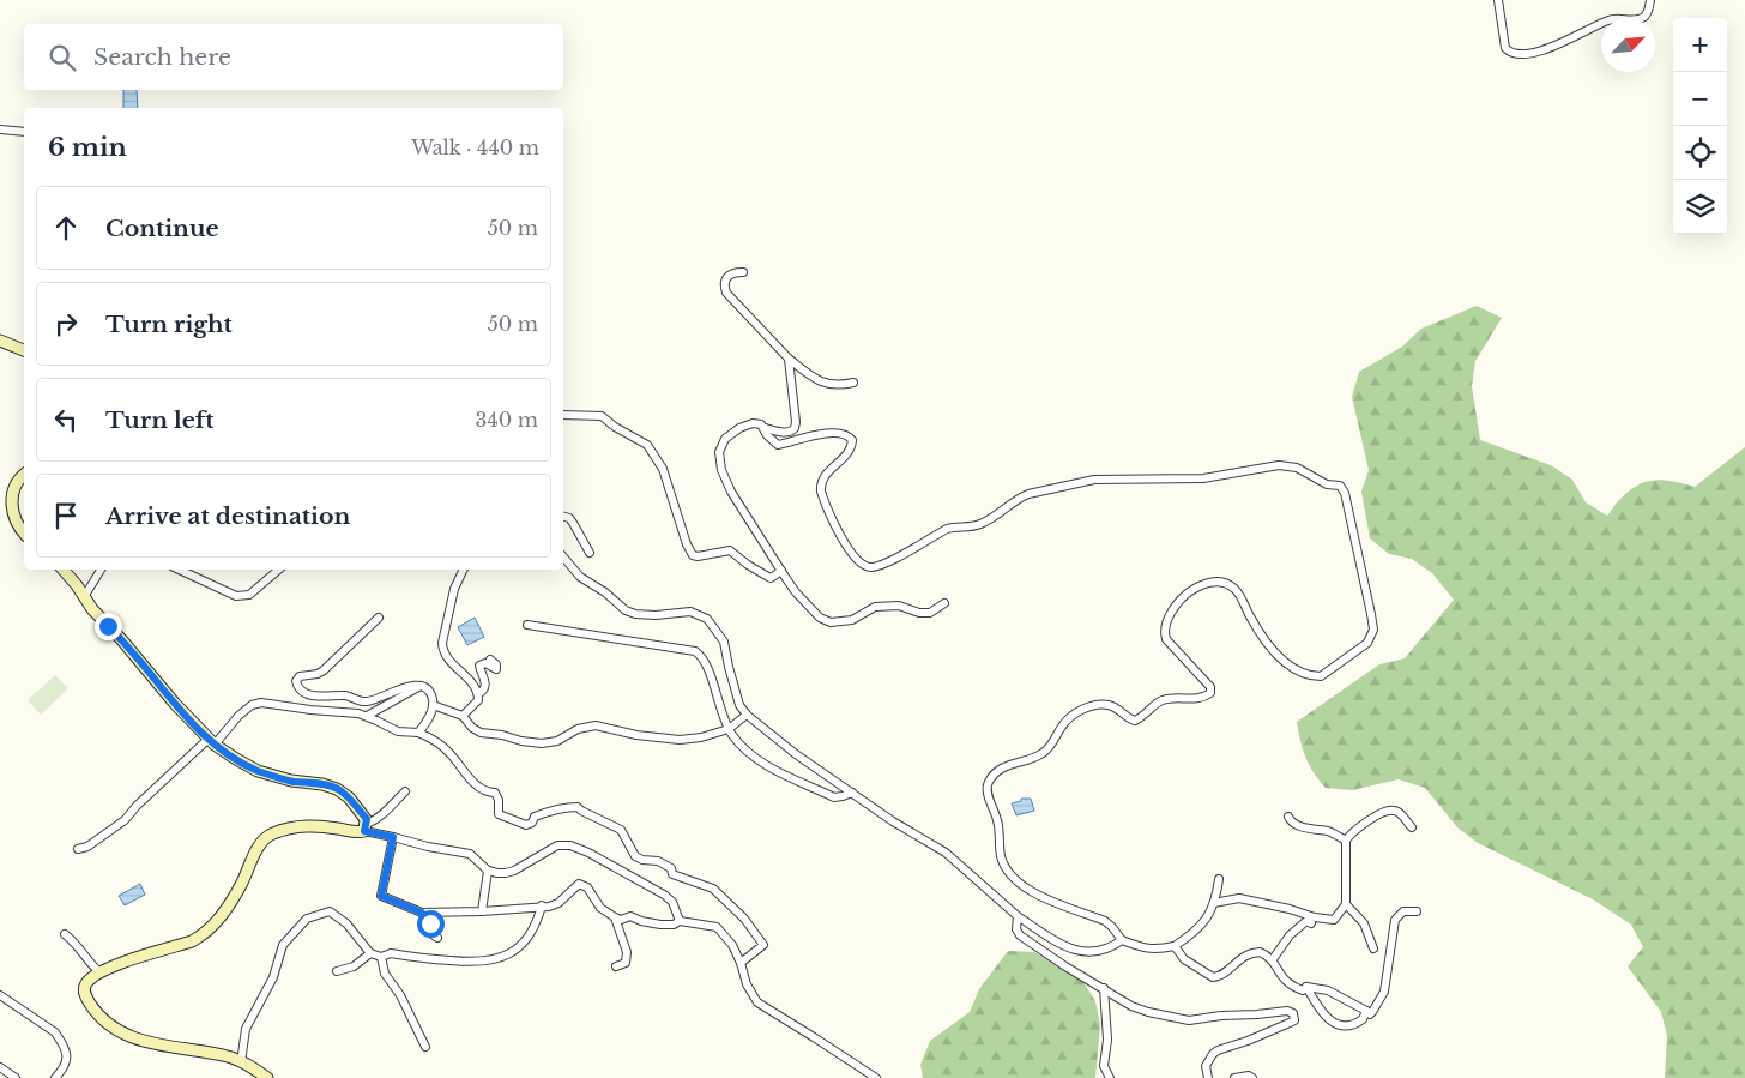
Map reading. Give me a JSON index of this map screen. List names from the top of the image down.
{
  "north": "top right",
  "page": {
    "map_buttons": ["+", "−"],
    "search": "Search here",
    "heading": ["6 min", "Walk · 440 m"],
    "list": [
      ["Continue", "50 m"],
      ["Turn right", "50 m"],
      ["Turn left", "340 m"],
      "Arrive at destination"
    ]
  }
}
